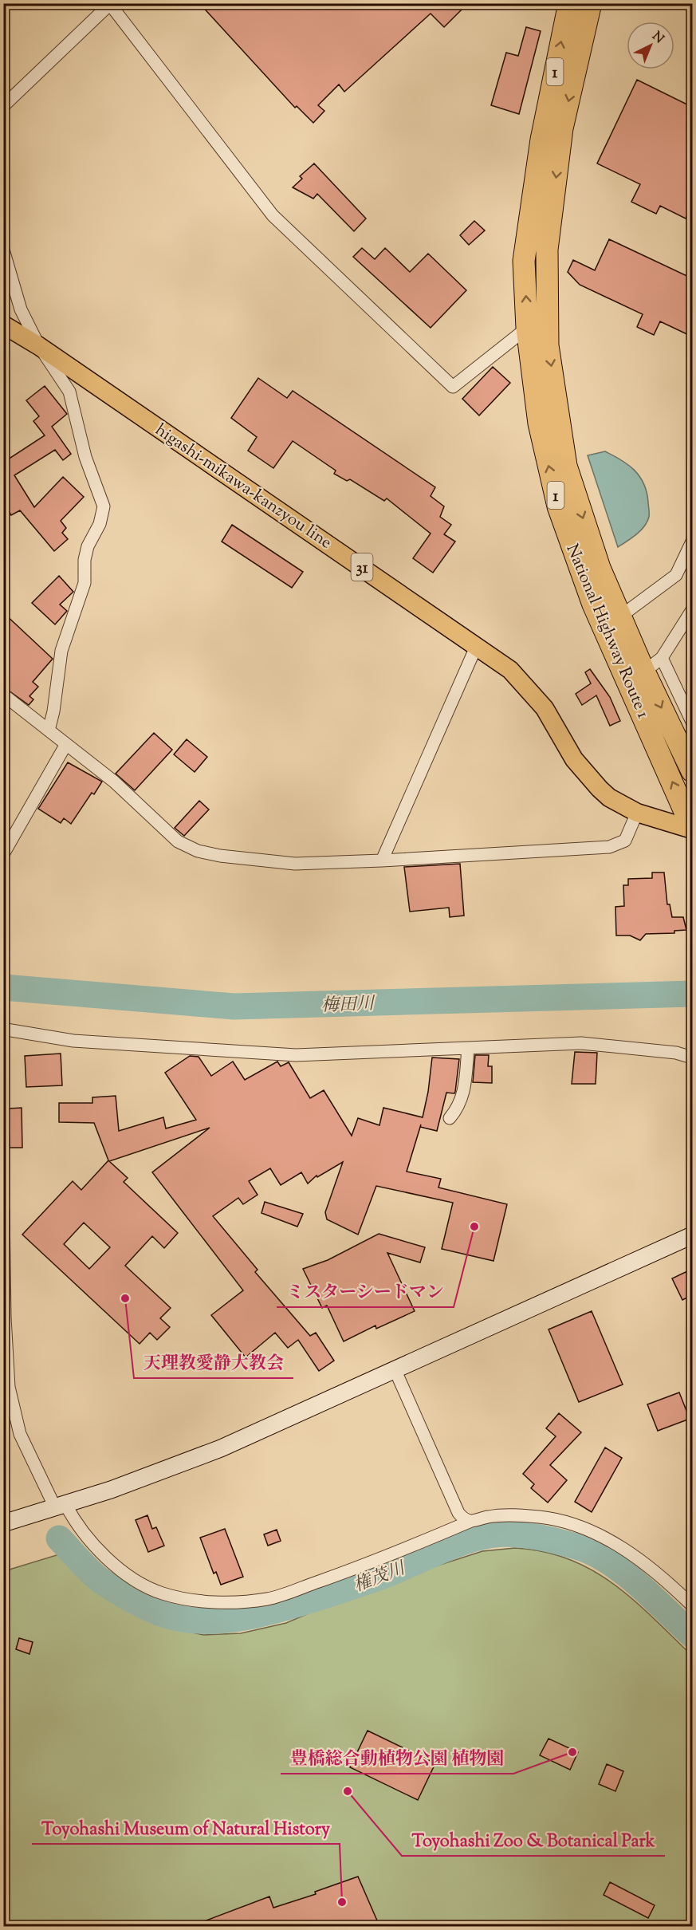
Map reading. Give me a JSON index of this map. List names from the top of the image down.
{
  "streets": {
    "highway": ["1", "National Highway Route 1"],
    "main road": ["higashi-mikawa-kanzyou line", "31"]
  },
  "crossings": [
    ["higashi-mikawa-kanzyou line", "National Highway Route 1"]
  ],
  "water": ["梅田川", "権茂川"],
  "places": [
    "ミスターシードマン",
    "天理教愛静大教会",
    "豊橋総合動植物公園 植物園",
    "Toyohashi Zoo & Botanical Park",
    "Toyohashi Museum of Natural History"
  ],
  "north": "top right"
}
